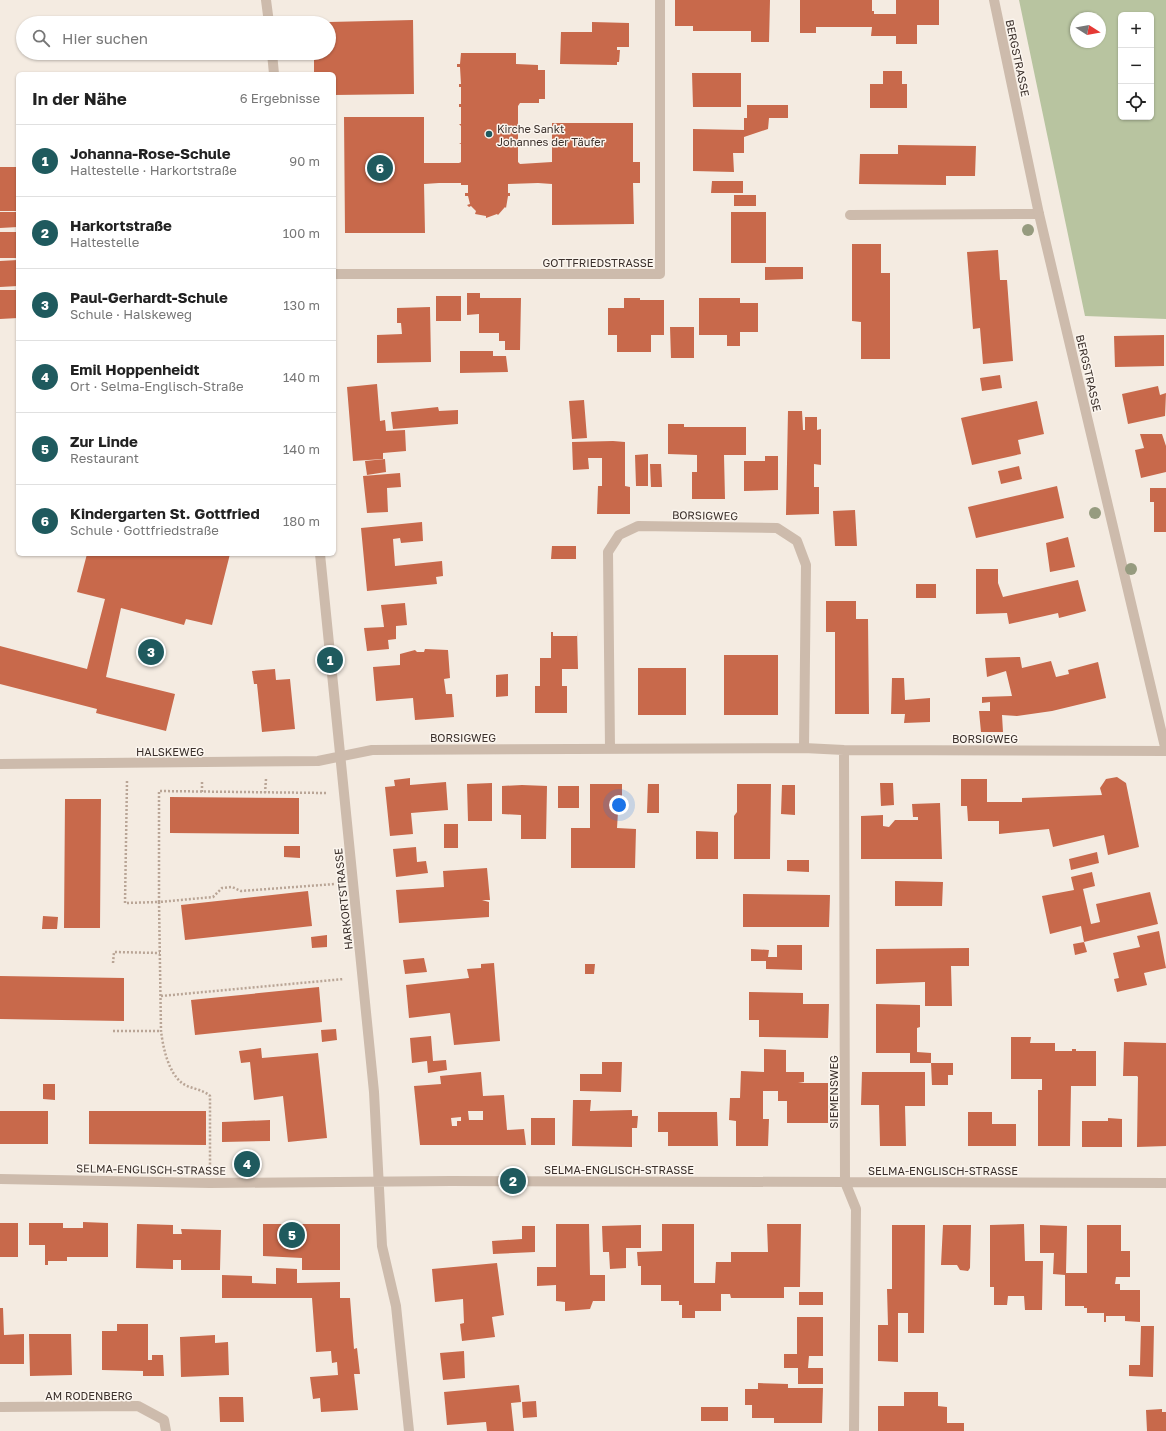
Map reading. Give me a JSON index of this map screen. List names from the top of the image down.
{
  "streets": {
    "street": [
      "BERGSTRASSE",
      "GOTTFRIEDSTRASSE",
      "BORSIGWEG",
      "HALSKEWEG",
      "HARKORTSTRASSE",
      "SIEMENSWEG",
      "SELMA-ENGLISCH-STRASSE",
      "AM RODENBERG"
    ]
  },
  "crossings": [
    ["BERGSTRASSE", "BORSIGWEG"],
    ["BORSIGWEG", "HALSKEWEG"],
    ["BORSIGWEG", "HARKORTSTRASSE"],
    ["BORSIGWEG", "SIEMENSWEG"],
    ["HALSKEWEG", "HARKORTSTRASSE"],
    ["HARKORTSTRASSE", "SELMA-ENGLISCH-STRASSE"],
    ["SIEMENSWEG", "SELMA-ENGLISCH-STRASSE"]
  ],
  "places": ["Kirche Sankt Johannes der Täufer"],
  "north": "right",
  "page": {
    "map_buttons": ["+", "−"],
    "search": "Hier suchen",
    "heading": ["In der Nähe", "6 Ergebnisse"],
    "list": [
      {
        "mark": "1",
        "name": "Johanna-Rose-Schule",
        "note": "Haltestelle · Harkortstraße",
        "value": "90 m"
      },
      {
        "mark": "2",
        "name": "Harkortstraße",
        "note": "Haltestelle",
        "value": "100 m"
      },
      {
        "mark": "3",
        "name": "Paul-Gerhardt-Schule",
        "note": "Schule · Halskeweg",
        "value": "130 m"
      },
      {
        "mark": "4",
        "name": "Emil Hoppenheidt",
        "note": "Ort · Selma-Englisch-Straße",
        "value": "140 m"
      },
      {
        "mark": "5",
        "name": "Zur Linde",
        "note": "Restaurant",
        "value": "140 m"
      },
      {
        "mark": "6",
        "name": "Kindergarten St. Gottfried",
        "note": "Schule · Gottfriedstraße",
        "value": "180 m"
      }
    ],
    "pins": [
      "6",
      "3",
      "1",
      "4",
      "2",
      "5"
    ]
  }
}
